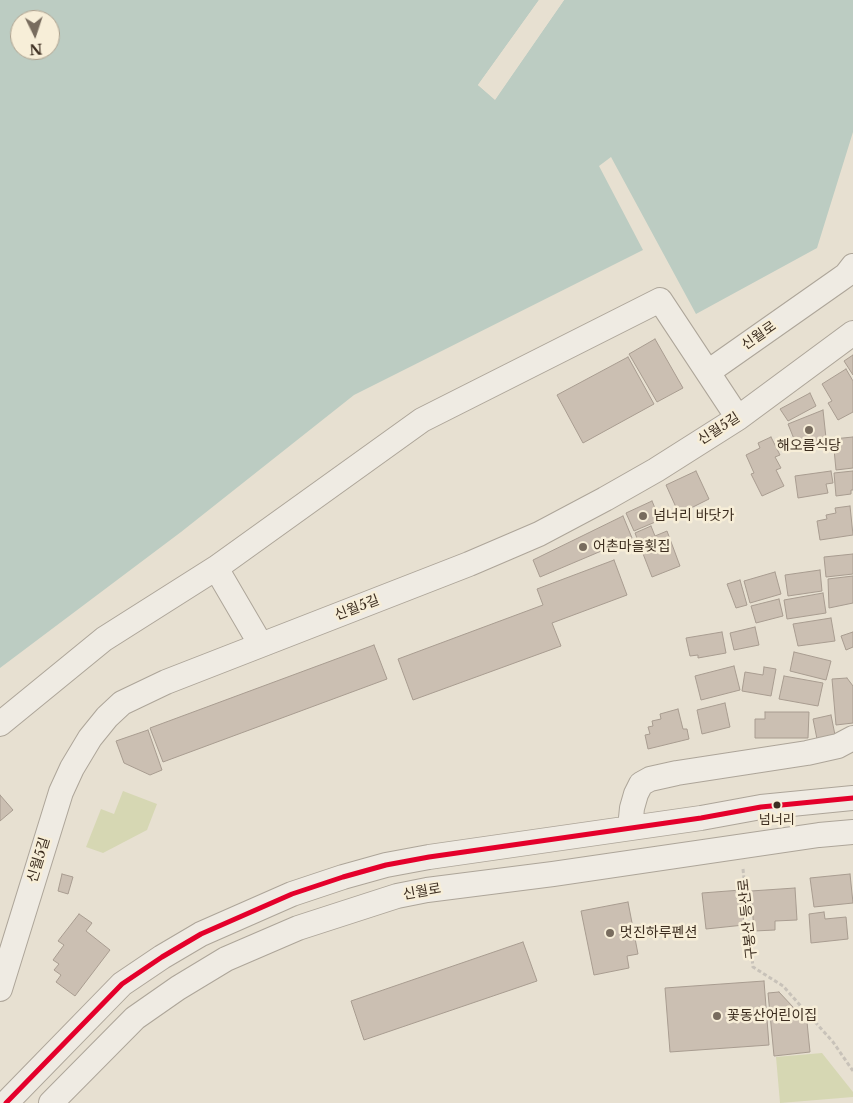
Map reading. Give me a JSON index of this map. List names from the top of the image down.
{
  "streets": {
    "street": ["신월로", "신월5길"],
    "path": ["구봉산 등산로"]
  },
  "crossings": [
    ["신월로", "구봉산 등산로"]
  ],
  "places": [
    "해오름식당",
    "넘너리 바닷가",
    "어촌마을횟집",
    "넘너리",
    "멋진하루펜션",
    "꽃동산어린이집"
  ],
  "north": "bottom"
}
